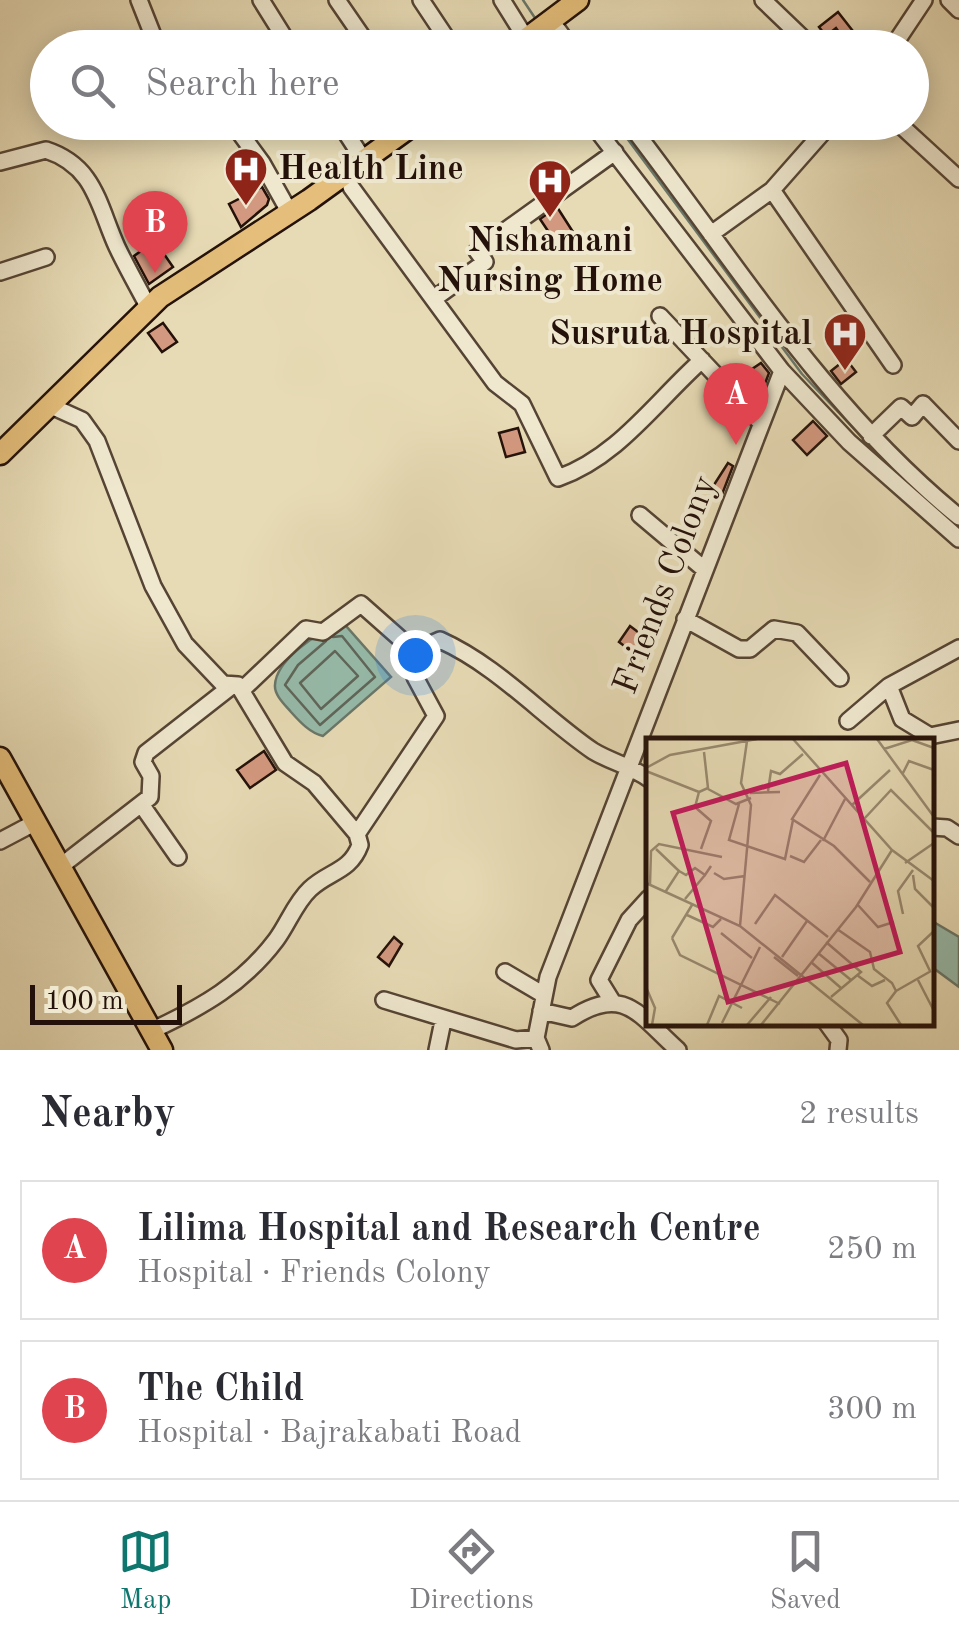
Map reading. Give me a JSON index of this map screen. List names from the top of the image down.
{
  "streets": {
    "street": ["Friends Colony"]
  },
  "places": {
    "hospital": ["Health Line", "Nishamani Nursing Home", "Susruta Hospital"]
  },
  "scale_bar": "100 m",
  "page": {
    "search": "Search here",
    "pins": ["B", "A"],
    "scale": "100 m",
    "heading": ["Nearby", "2 results"],
    "list": [
      {
        "mark": "A",
        "name": "Lilima Hospital and Research Centre",
        "note": "Hospital · Friends Colony",
        "value": "250 m"
      },
      {
        "mark": "B",
        "name": "The Child",
        "note": "Hospital · Bajrakabati Road",
        "value": "300 m"
      }
    ],
    "nav": ["Map", "Directions", "Saved"]
  }
}
